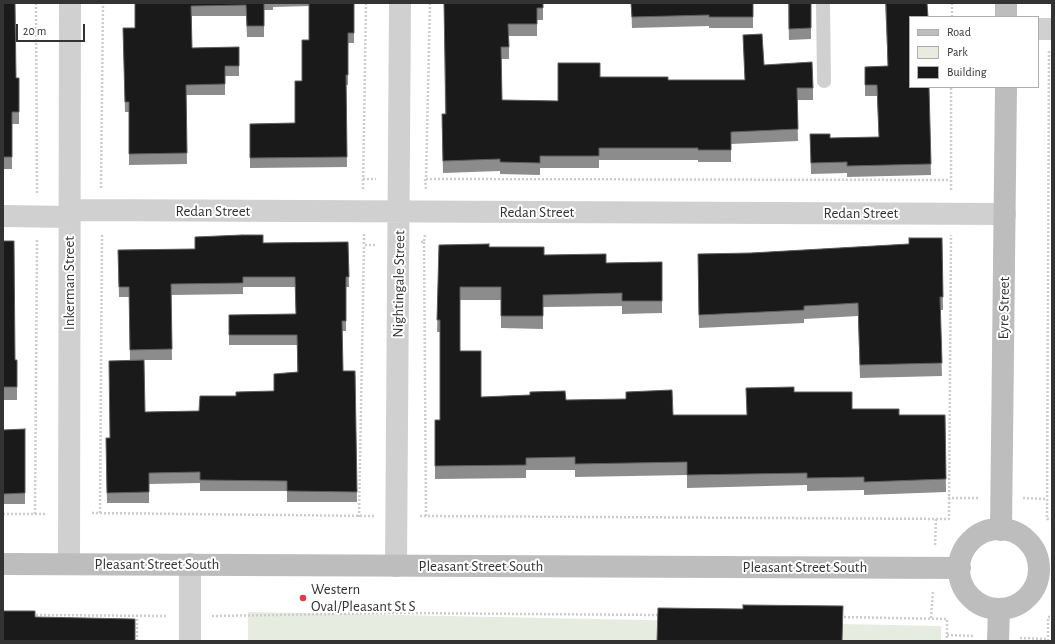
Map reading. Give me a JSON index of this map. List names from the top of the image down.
{
  "streets": {
    "street": [
      "Redan Street",
      "Inkerman Street",
      "Nightingale Street",
      "Eyre Street",
      "Pleasant Street South"
    ]
  },
  "crossings": [
    ["Redan Street", "Inkerman Street"],
    ["Redan Street", "Nightingale Street"],
    ["Redan Street", "Eyre Street"],
    ["Inkerman Street", "Pleasant Street South"],
    ["Nightingale Street", "Pleasant Street South"],
    ["Eyre Street", "Pleasant Street South"]
  ],
  "places": ["Western Oval/Pleasant St S"],
  "legend": ["Road", "Park", "Building"],
  "scale_bar": "20 m"
}
